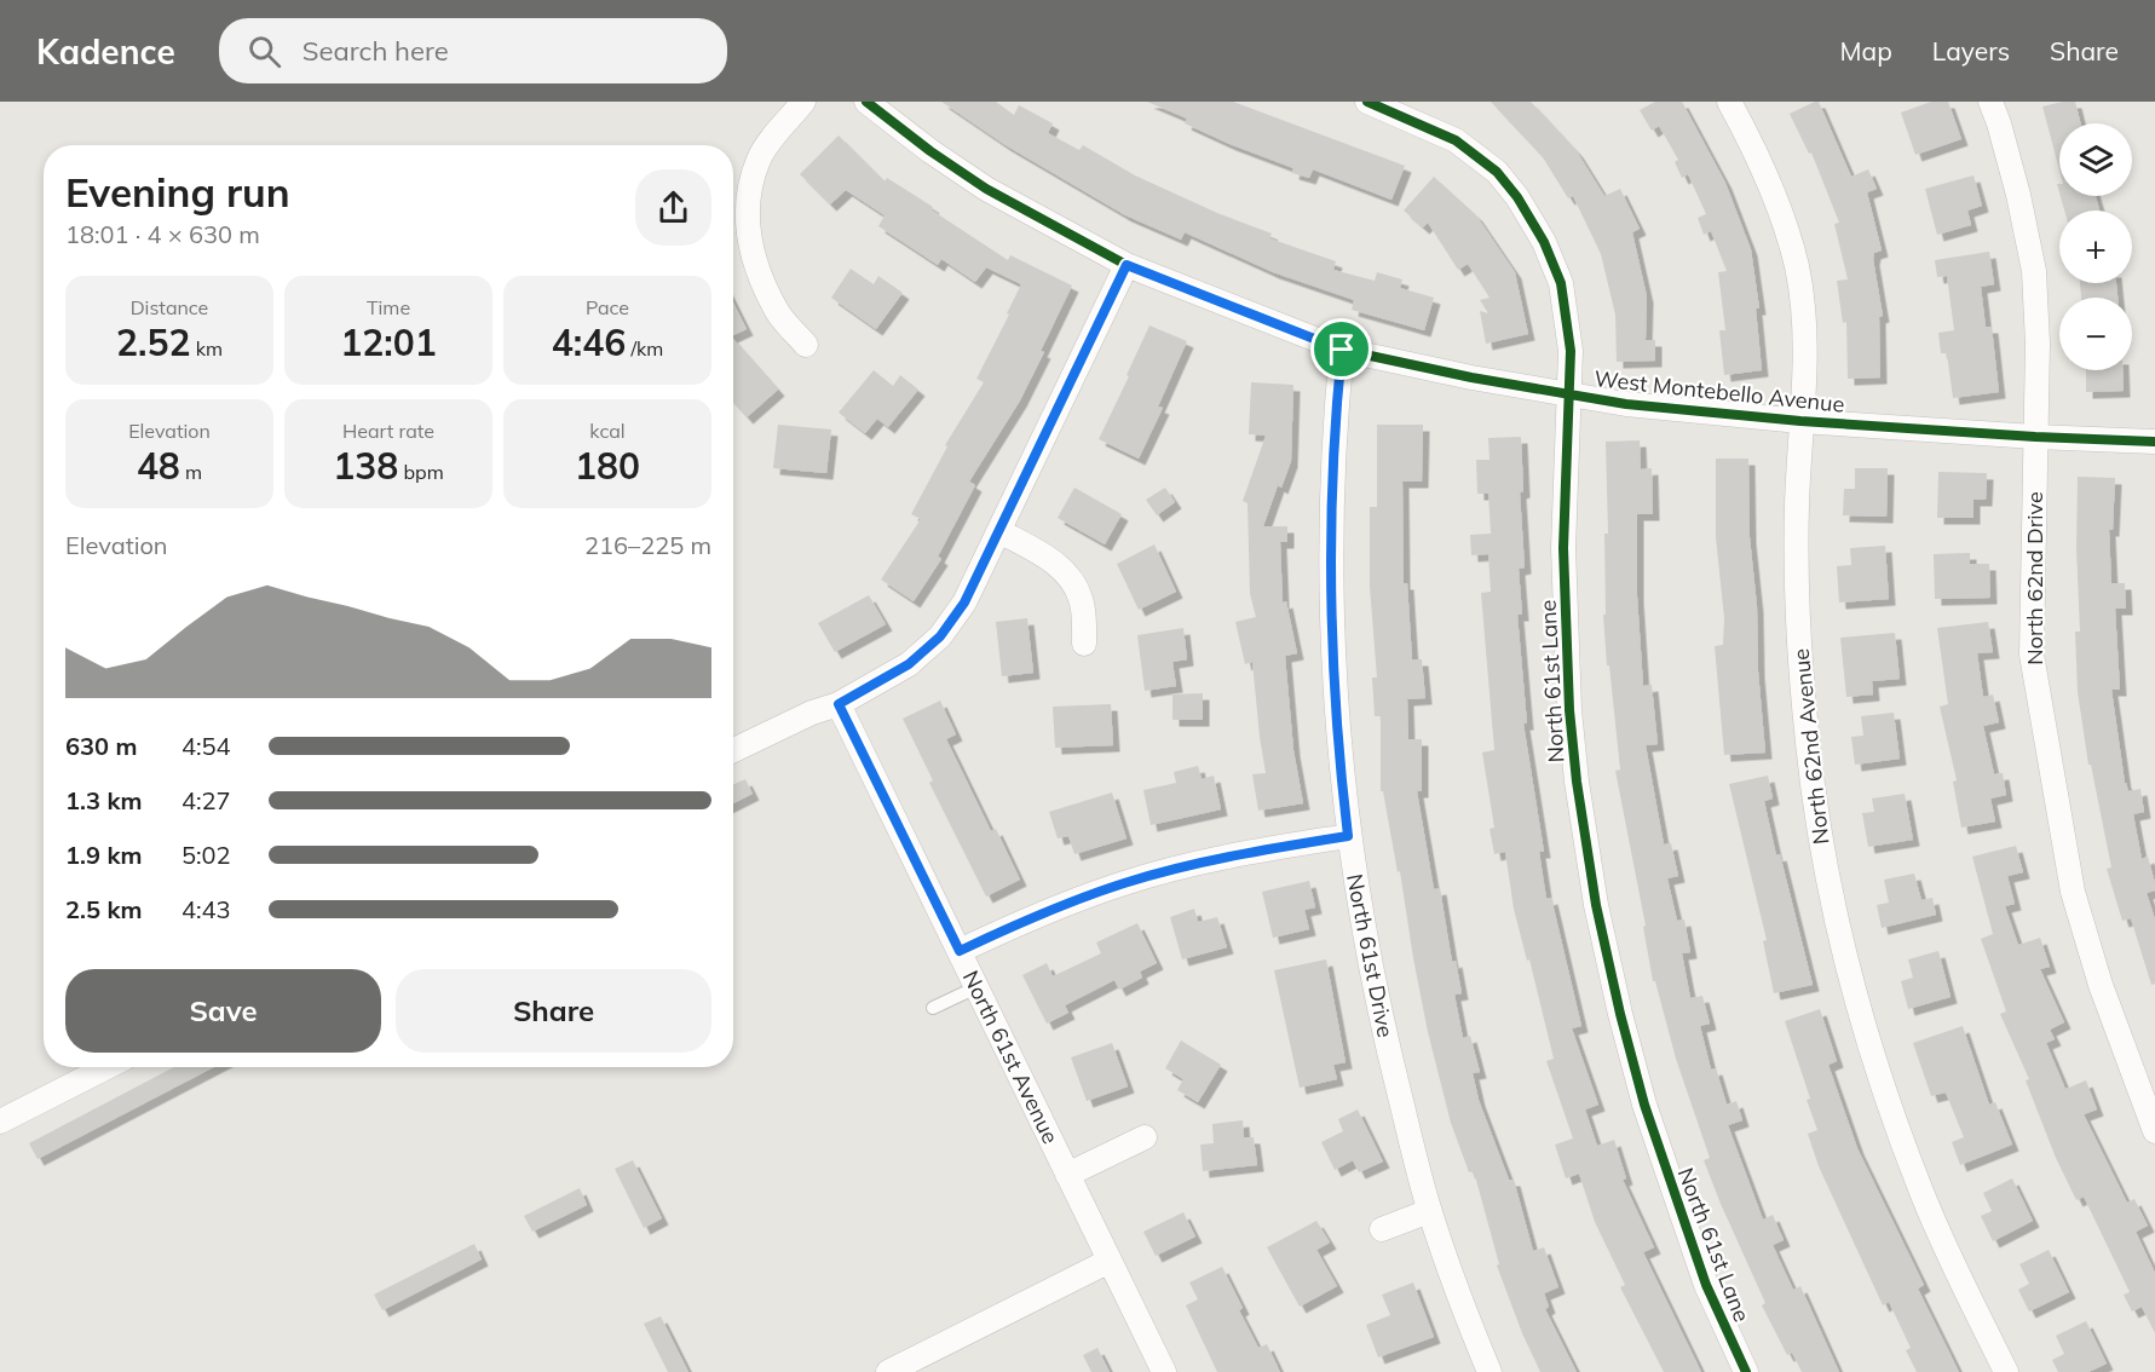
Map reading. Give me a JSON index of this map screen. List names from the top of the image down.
{
  "streets": {
    "street": [
      "West Montebello Avenue",
      "North 62nd Drive",
      "North 61st Lane",
      "North 62nd Avenue",
      "North 61st Drive",
      "North 61st Avenue"
    ]
  },
  "crossings": [
    ["West Montebello Avenue", "North 62nd Drive"],
    ["West Montebello Avenue", "North 61st Lane"],
    ["West Montebello Avenue", "North 62nd Avenue"],
    ["West Montebello Avenue", "North 61st Drive"]
  ],
  "page": {
    "header": "Kadence",
    "search": "Search here",
    "nav": ["Map", "Layers", "Share"],
    "map_buttons": ["+", "−"],
    "heading": ["Evening run", "18:01 · 4 × 630 m"],
    "stats": [
      ["Distance", "2.52 km"],
      ["Time", "12:01"],
      ["Pace", "4:46 /km"],
      ["Elevation", "48 m"],
      ["Heart rate", "138 bpm"],
      ["kcal", "180"]
    ],
    "chart": ["Elevation", "216–225 m"],
    "list": [
      {
        "name": "630 m",
        "note": "4:54"
      },
      {
        "name": "1.3 km",
        "note": "4:27"
      },
      {
        "name": "1.9 km",
        "note": "5:02"
      },
      {
        "name": "2.5 km",
        "note": "4:43"
      }
    ],
    "buttons": ["Save", "Share"]
  }
}
